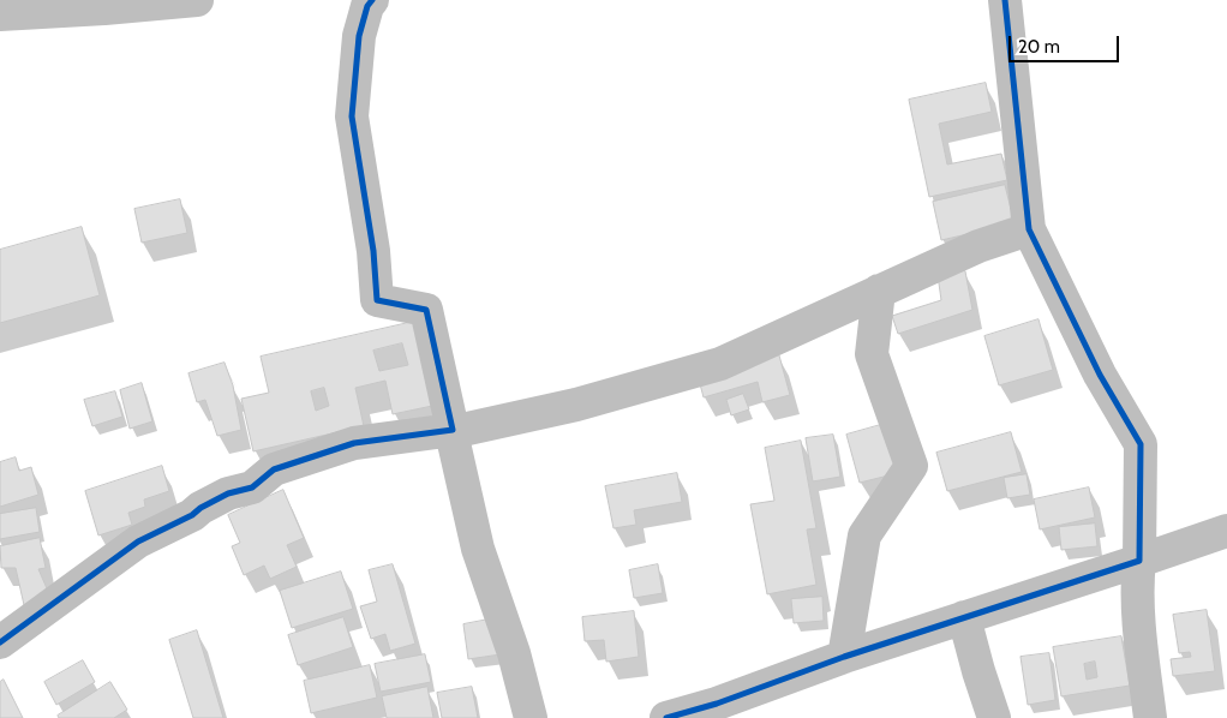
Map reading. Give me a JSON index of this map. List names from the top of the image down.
{
  "scale_bar": "20 m"
}
